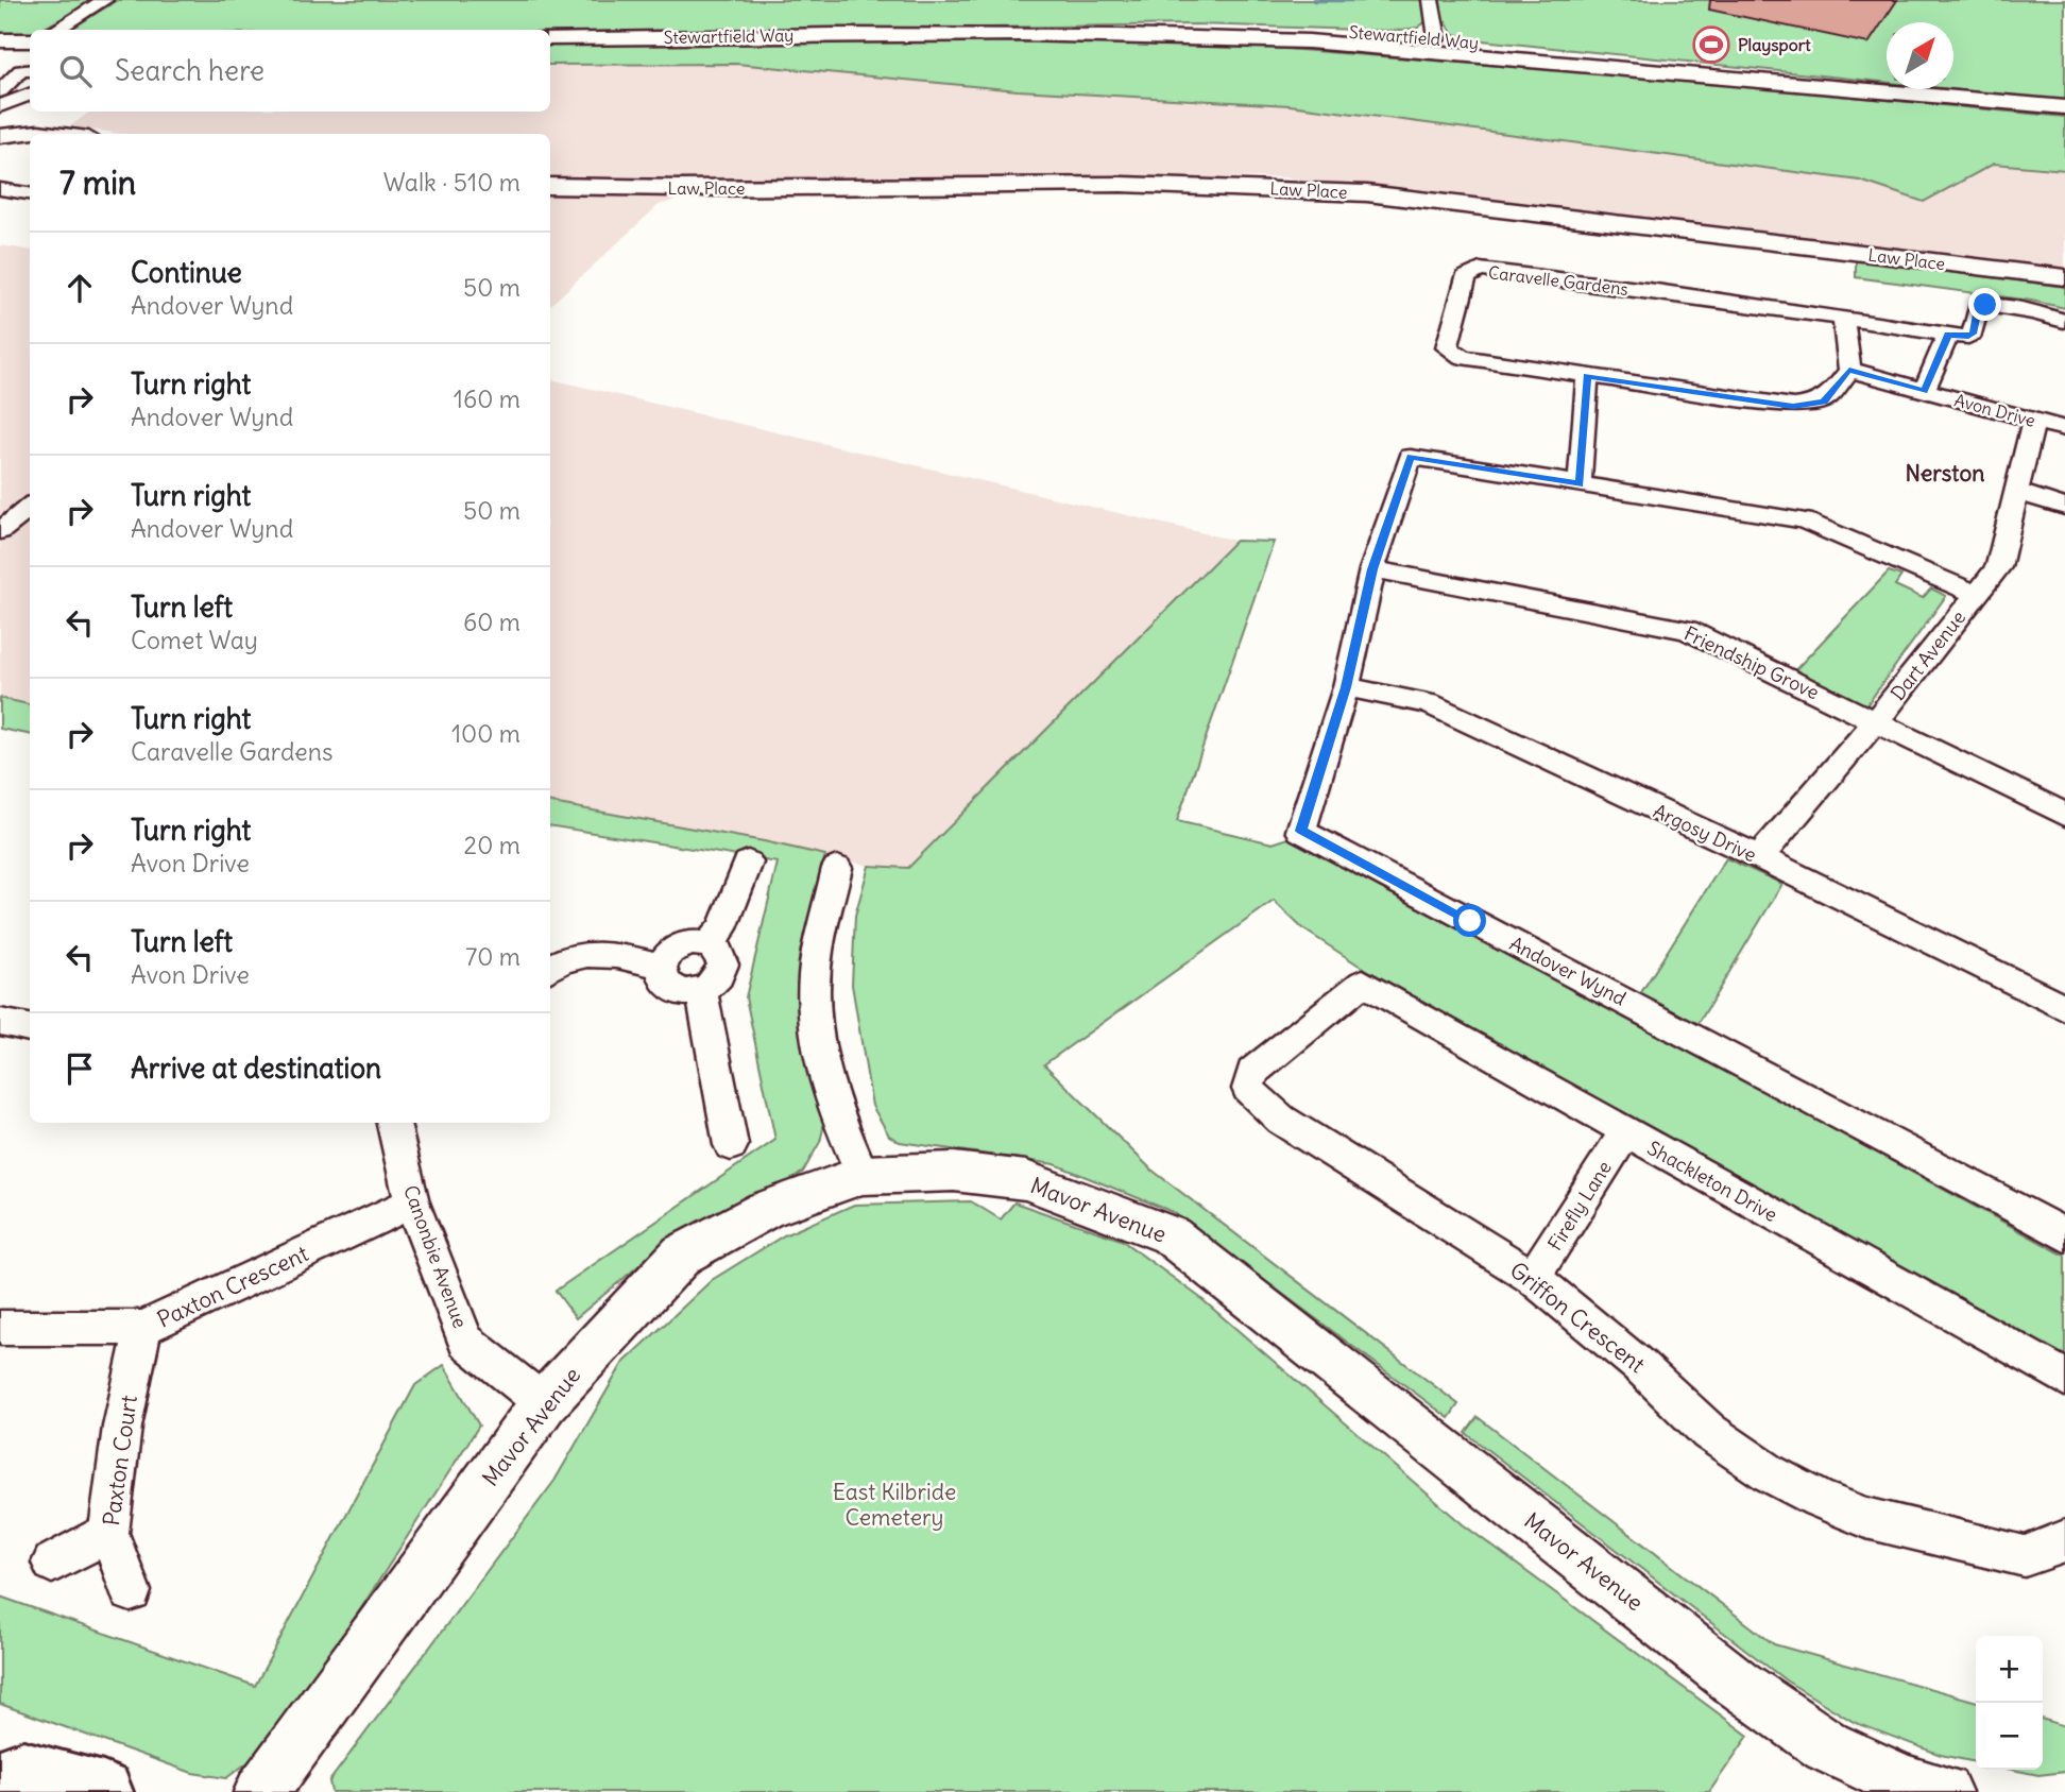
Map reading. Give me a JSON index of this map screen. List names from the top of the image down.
{
  "streets": {
    "street": [
      "Stewartfield Way",
      "Law Place",
      "Caravelle Gardens",
      "Avon Drive",
      "Dart Avenue",
      "Friendship Grove",
      "Argosy Drive",
      "Andover Wynd",
      "Shackleton Drive",
      "Firefly Lane",
      "Mavor Avenue",
      "Canonbie Avenue",
      "Paxton Crescent",
      "Griffon Crescent",
      "Paxton Court"
    ]
  },
  "crossings": [
    ["Caravelle Gardens", "Avon Drive"],
    ["Avon Drive", "Dart Avenue"],
    ["Dart Avenue", "Friendship Grove"],
    ["Dart Avenue", "Argosy Drive"],
    ["Dart Avenue", "Andover Wynd"],
    ["Friendship Grove", "Andover Wynd"],
    ["Argosy Drive", "Andover Wynd"],
    ["Shackleton Drive", "Firefly Lane"],
    ["Shackleton Drive", "Griffon Crescent"],
    ["Firefly Lane", "Griffon Crescent"],
    ["Mavor Avenue", "Canonbie Avenue"],
    ["Canonbie Avenue", "Paxton Crescent"],
    ["Paxton Crescent", "Paxton Court"]
  ],
  "districts": ["Nerston"],
  "parks": ["East Kilbride Cemetery"],
  "places": {
    "sports": ["Playsport"]
  },
  "north": "top right",
  "page": {
    "search": "Search here",
    "heading": ["7 min", "Walk · 510 m"],
    "list": [
      ["Continue", "Andover Wynd", "50 m"],
      ["Turn right", "Andover Wynd", "160 m"],
      ["Turn right", "Andover Wynd", "50 m"],
      ["Turn left", "Comet Way", "60 m"],
      ["Turn right", "Caravelle Gardens", "100 m"],
      ["Turn right", "Avon Drive", "20 m"],
      ["Turn left", "Avon Drive", "70 m"],
      "Arrive at destination"
    ],
    "map_buttons": ["+", "−"]
  }
}
